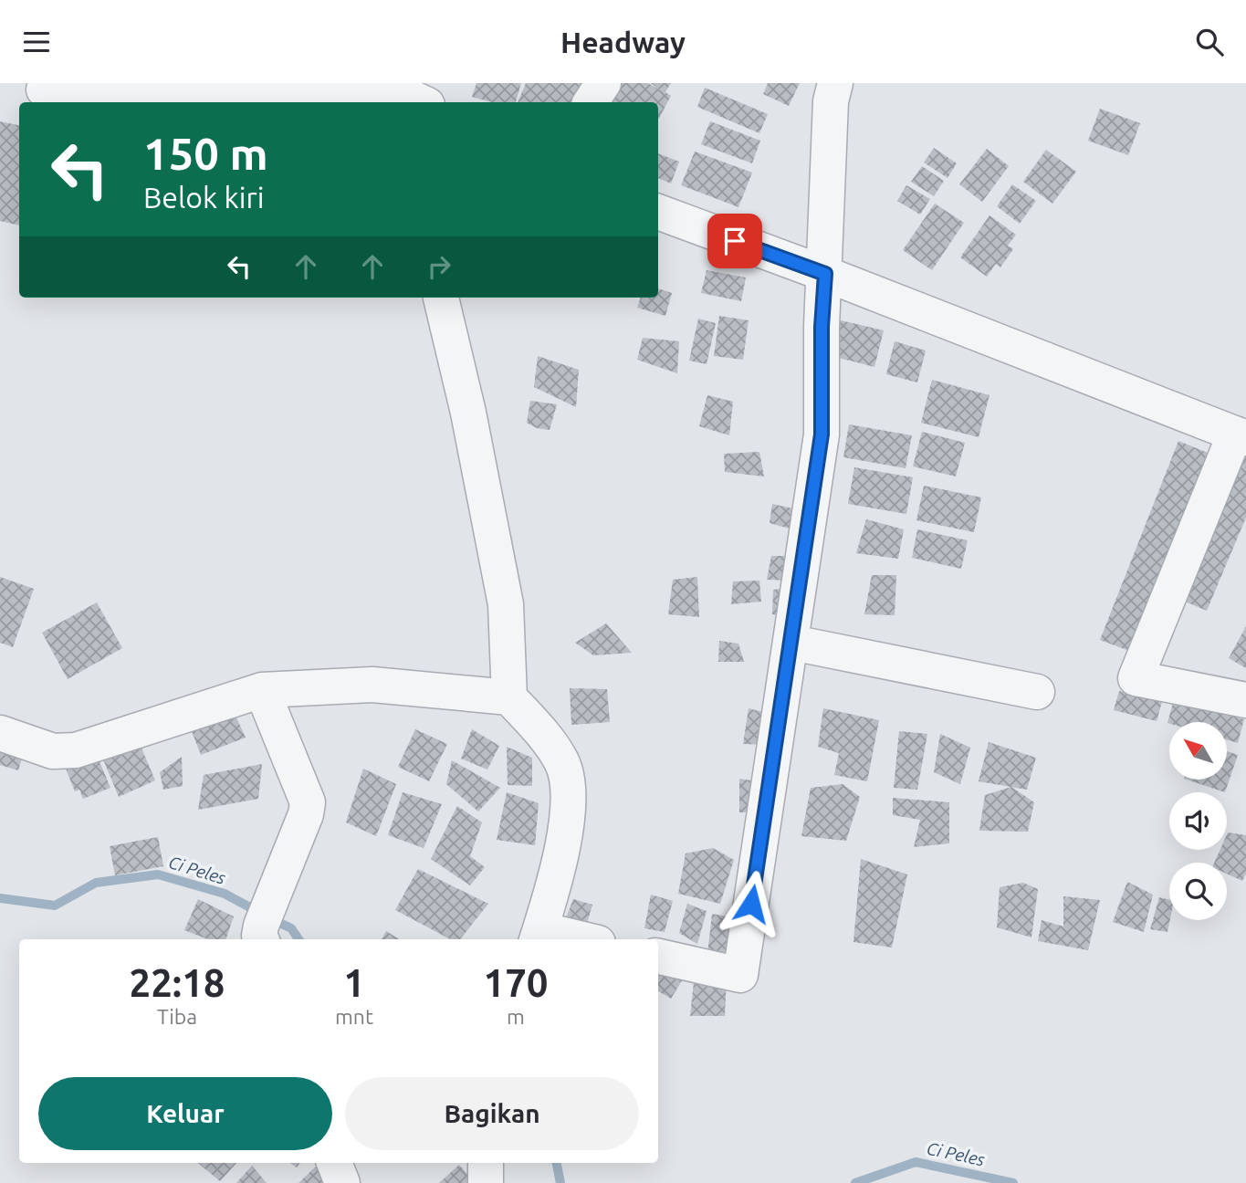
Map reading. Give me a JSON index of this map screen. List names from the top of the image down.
{
  "water": ["Ci Peles"],
  "north": "top left",
  "page": {
    "header": "Headway",
    "turn": ["150 m", "Belok kiri"],
    "eta": [
      "22:18",
      "Tiba",
      "1",
      "mnt",
      "170",
      "m"
    ],
    "buttons": ["Keluar", "Bagikan"]
  }
}
